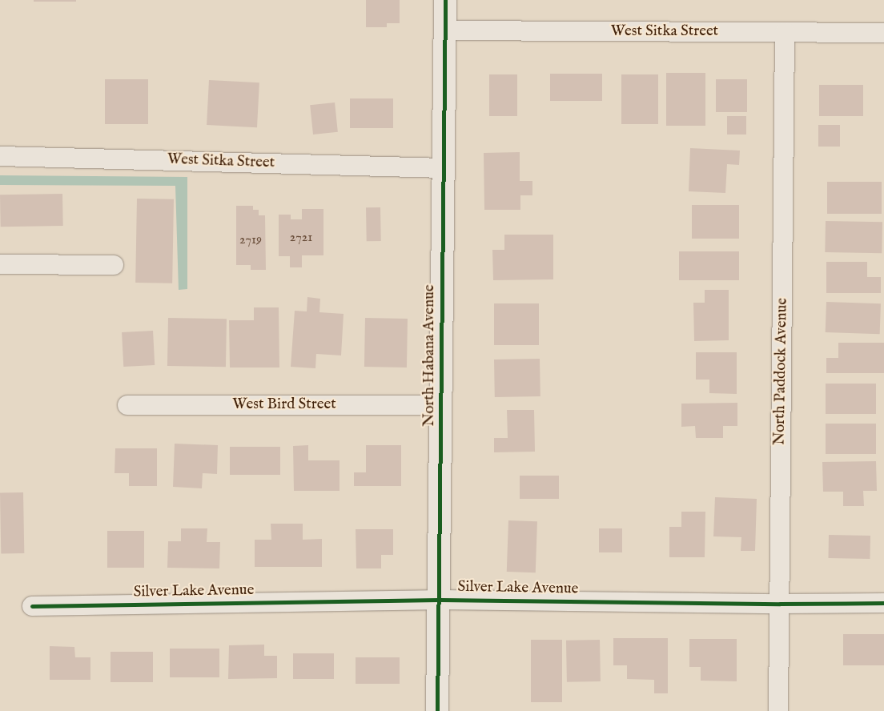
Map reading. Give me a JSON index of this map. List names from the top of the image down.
{
  "streets": {
    "street": [
      "West Sitka Street",
      "North Habana Avenue",
      "North Paddock Avenue",
      "West Bird Street",
      "Silver Lake Avenue"
    ]
  },
  "crossings": [
    ["West Sitka Street", "North Habana Avenue"],
    ["West Sitka Street", "North Paddock Avenue"],
    ["North Habana Avenue", "West Bird Street"],
    ["North Habana Avenue", "Silver Lake Avenue"],
    ["North Paddock Avenue", "Silver Lake Avenue"]
  ],
  "house_numbers": ["2721", "2719"]
}
